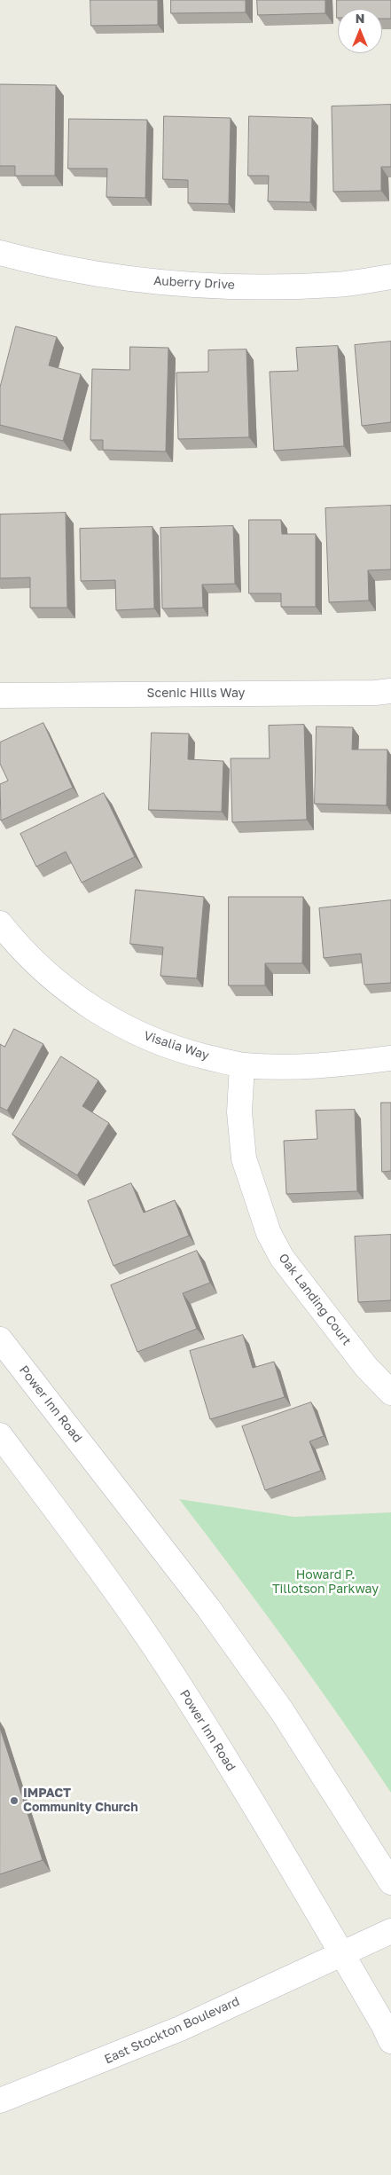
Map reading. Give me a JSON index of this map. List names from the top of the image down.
{
  "streets": {
    "street": [
      "Auberry Drive",
      "Scenic Hills Way",
      "Visalia Way",
      "Oak Landing Court",
      "Power Inn Road",
      "East Stockton Boulevard"
    ]
  },
  "crossings": [
    ["Visalia Way", "Oak Landing Court"],
    ["Power Inn Road", "East Stockton Boulevard"]
  ],
  "parks": ["Howard P. Tillotson Parkway"],
  "places": ["IMPACT Community Church"],
  "north": "top"
}
